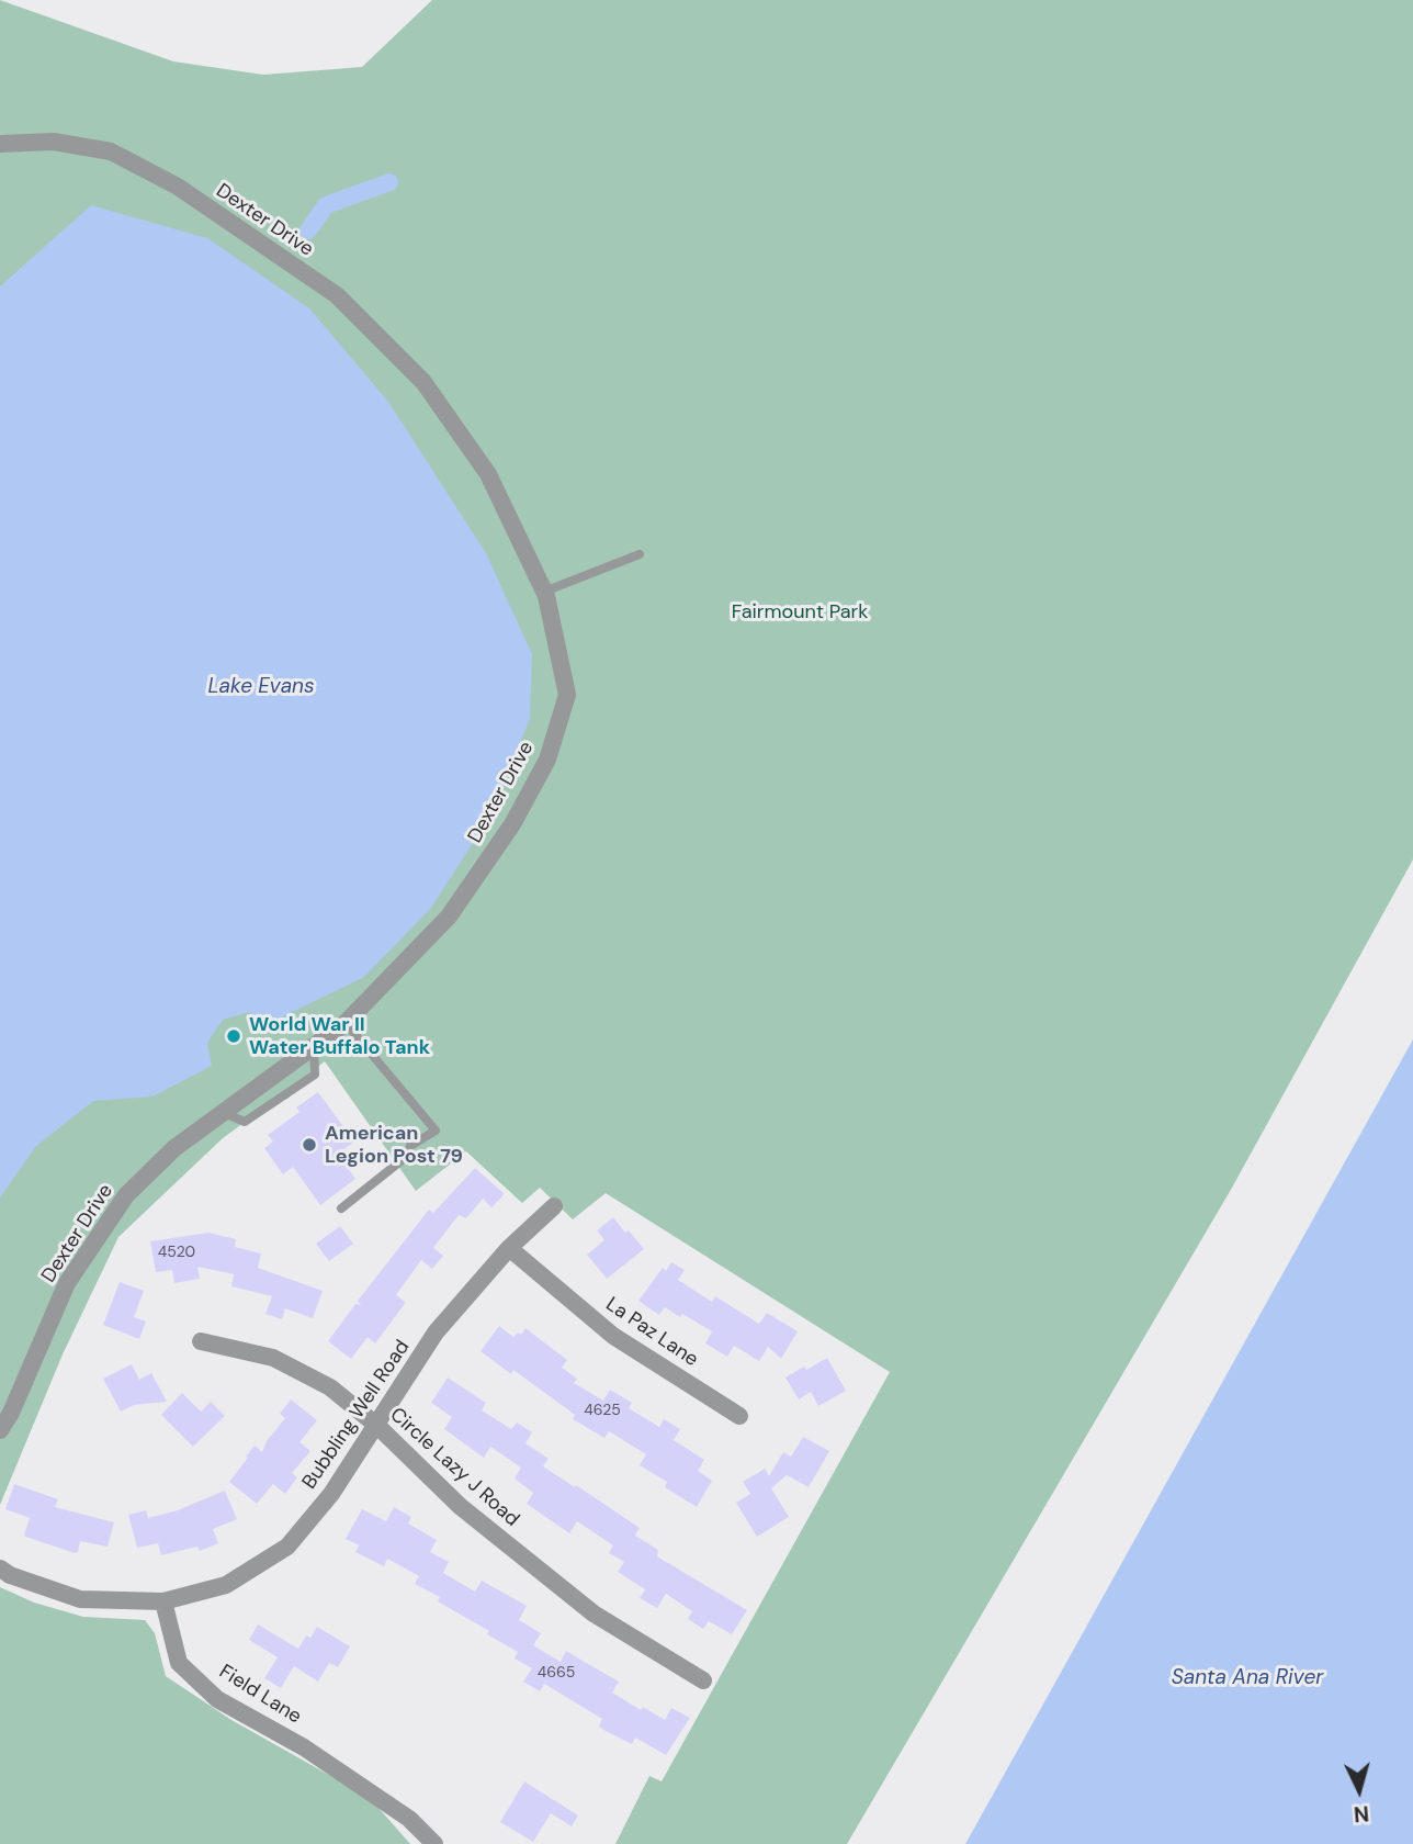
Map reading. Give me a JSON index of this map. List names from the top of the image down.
{
  "streets": {
    "street": [
      "Dexter Drive",
      "La Paz Lane",
      "Bubbling Well Road",
      "Circle Lazy J Road",
      "Field Lane"
    ]
  },
  "crossings": [
    ["La Paz Lane", "Bubbling Well Road"],
    ["Bubbling Well Road", "Circle Lazy J Road"],
    ["Bubbling Well Road", "Field Lane"]
  ],
  "water": ["Lake Evans", "Santa Ana River"],
  "parks": ["Fairmount Park"],
  "places": ["World War II Water Buffalo Tank", "American Legion Post 79"],
  "house_numbers": ["4520", "4625", "4665"],
  "north": "bottom"
}
